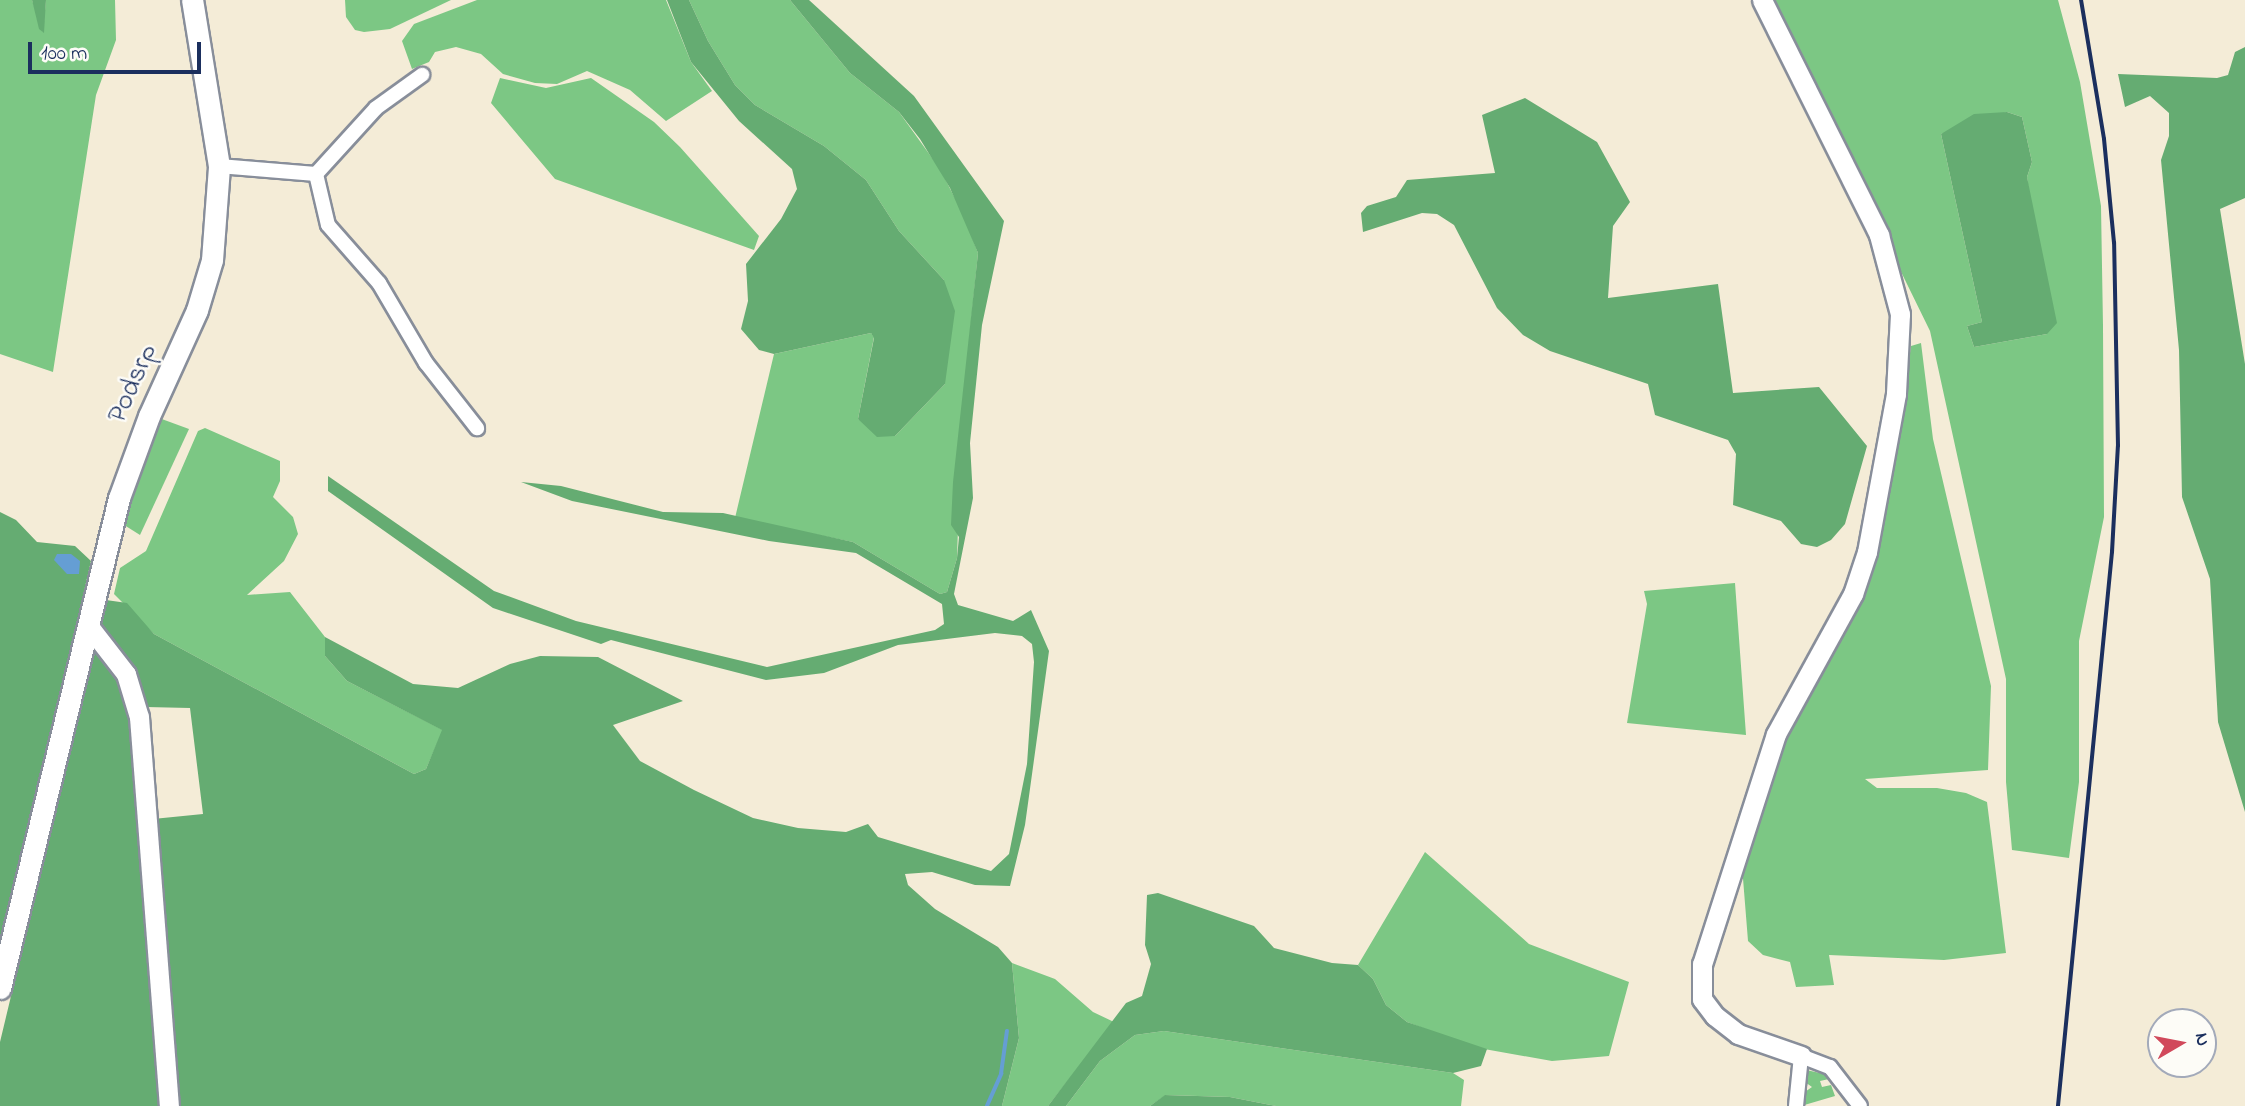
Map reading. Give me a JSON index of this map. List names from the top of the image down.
{
  "streets": {
    "main road": ["Podsrp"]
  },
  "scale_bar": "100 m",
  "north": "right"
}
